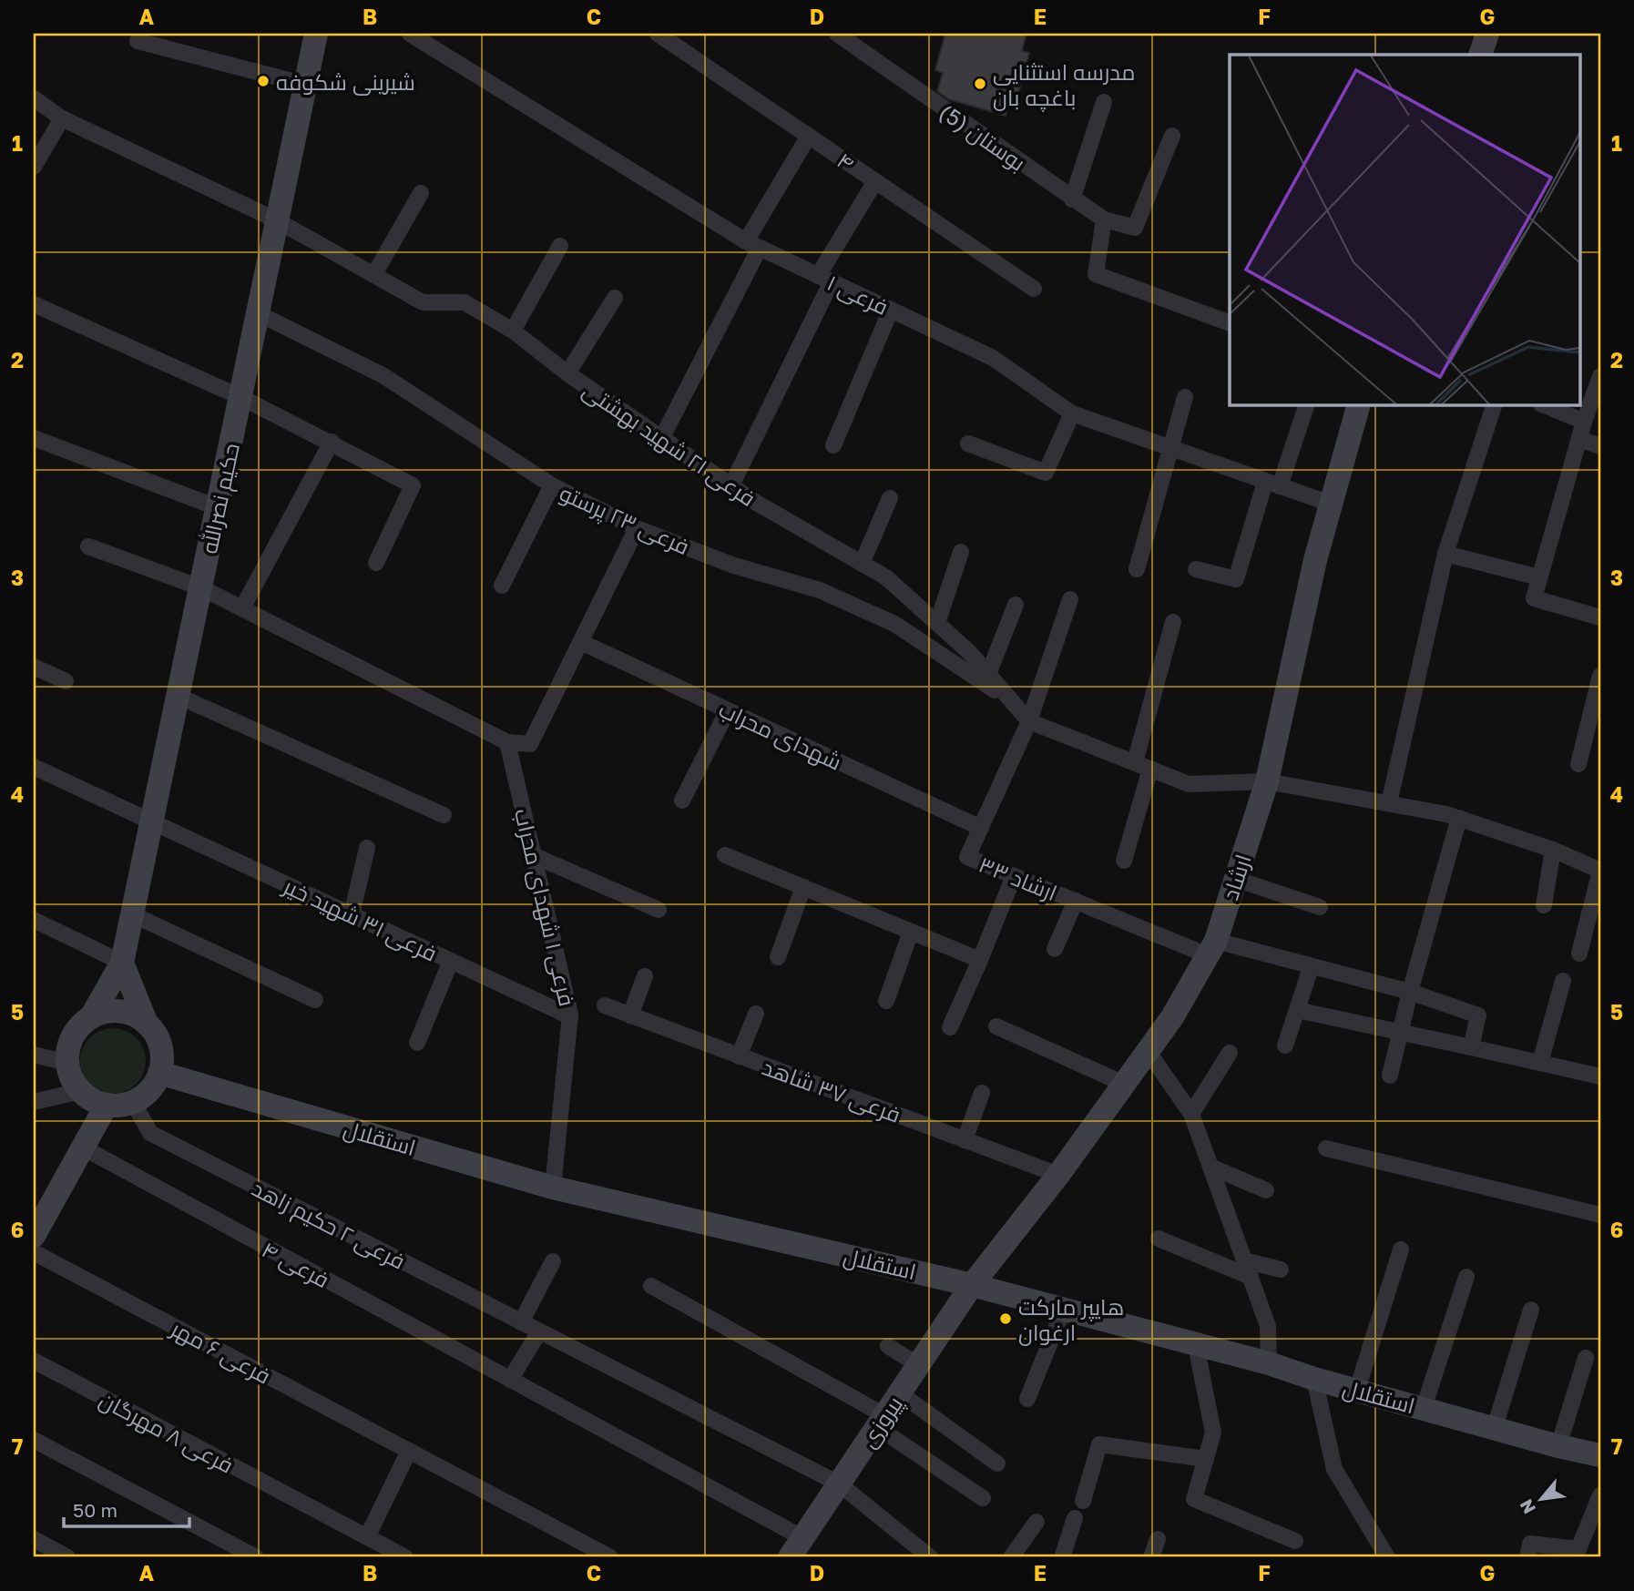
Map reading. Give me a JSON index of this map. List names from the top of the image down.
{
  "streets": {
    "main road": [
      "حکیم نصرالله",
      "ارشاد",
      "استقلال",
      "پیروزی"
    ],
    "street": [
      "بوستان (5)",
      "۴",
      "فرعی ۱",
      "فرعی ۲۱ شهید بهشتی",
      "فرعی ۲۳ پرستو",
      "شهدای محراب",
      "ارشاد ۳۳",
      "فرعی ۱ شهدای محراب",
      "فرعی ۳۱ شهید خیر",
      "فرعی ۳۷ شاهد",
      "فرعی ۲ حکیم زاهد",
      "فرعی ۴",
      "فرعی ۶ مهر",
      "فرعی ۸ مهرگان"
    ]
  },
  "crossings": [
    ["فرعی ۱", "ارشاد"],
    ["فرعی ۲۱ شهید بهشتی", "حکیم نصرالله"],
    ["فرعی ۲۱ شهید بهشتی", "فرعی ۲۳ پرستو"],
    ["فرعی ۲۱ شهید بهشتی", "ارشاد ۳۳"],
    ["حکیم نصرالله", "فرعی ۲۳ پرستو"],
    ["حکیم نصرالله", "فرعی ۳۱ شهید خیر"],
    ["حکیم نصرالله", "استقلال"],
    ["حکیم نصرالله", "فرعی ۲ حکیم زاهد"],
    ["شهدای محراب", "ارشاد ۳۳"],
    ["ارشاد", "ارشاد ۳۳"],
    ["ارشاد", "فرعی ۳۷ شاهد"],
    ["ارشاد", "استقلال"],
    ["ارشاد", "پیروزی"],
    ["فرعی ۱ شهدای محراب", "فرعی ۳۱ شهید خیر"],
    ["فرعی ۱ شهدای محراب", "استقلال"],
    ["استقلال", "فرعی ۲ حکیم زاهد"],
    ["استقلال", "پیروزی"],
    ["فرعی ۲ حکیم زاهد", "پیروزی"],
    ["فرعی ۴", "پیروزی"]
  ],
  "places": ["شیرینی شکوفه", "مدرسه استثنایی باغچه بان", "هایپر مارکت ارغوان"],
  "scale_bar": "50 m",
  "north": "bottom left",
  "grid": {
    "columns": [
      "A",
      "B",
      "C",
      "D",
      "E",
      "F",
      "G"
    ],
    "rows": [
      "1",
      "2",
      "3",
      "4",
      "5",
      "6",
      "7"
    ]
  }
}
